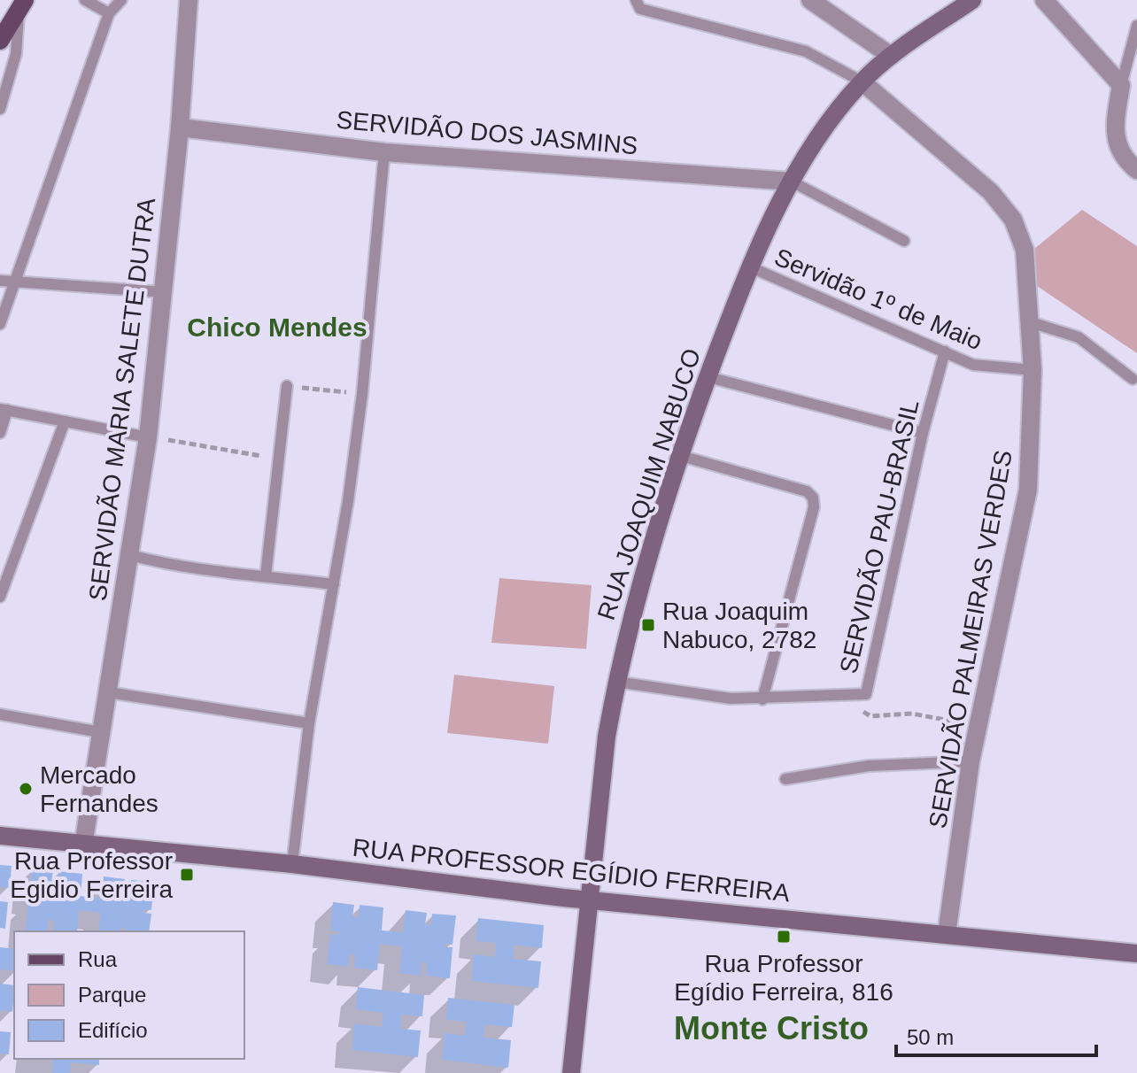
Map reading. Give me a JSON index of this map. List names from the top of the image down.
{
  "streets": {
    "main road": ["RUA JOAQUIM NABUCO", "RUA PROFESSOR EGÍDIO FERREIRA"],
    "street": ["SERVIDÃO DOS JASMINS", "SERVIDÃO MARIA SALETE DUTRA", "SERVIDÃO PALMEIRAS VERDES"],
    "lane": ["Servidão 1º de Maio", "SERVIDÃO PAU-BRASIL"]
  },
  "crossings": [
    ["SERVIDÃO DOS JASMINS", "SERVIDÃO MARIA SALETE DUTRA"],
    ["SERVIDÃO DOS JASMINS", "RUA JOAQUIM NABUCO"],
    ["Servidão 1º de Maio", "RUA JOAQUIM NABUCO"],
    ["Servidão 1º de Maio", "SERVIDÃO PAU-BRASIL"],
    ["Servidão 1º de Maio", "SERVIDÃO PALMEIRAS VERDES"],
    ["SERVIDÃO MARIA SALETE DUTRA", "RUA PROFESSOR EGÍDIO FERREIRA"],
    ["RUA JOAQUIM NABUCO", "SERVIDÃO PAU-BRASIL"],
    ["RUA JOAQUIM NABUCO", "SERVIDÃO PALMEIRAS VERDES"],
    ["RUA JOAQUIM NABUCO", "RUA PROFESSOR EGÍDIO FERREIRA"],
    ["SERVIDÃO PALMEIRAS VERDES", "RUA PROFESSOR EGÍDIO FERREIRA"]
  ],
  "districts": ["Chico Mendes", "Monte Cristo"],
  "places": {
    "transit": ["Rua Joaquim Nabuco, 2782", "Rua Professor Egidio Ferreira", "Rua Professor Egídio Ferreira, 816"],
    "other": ["Mercado Fernandes"]
  },
  "legend": ["Rua", "Parque", "Edifício"],
  "scale_bar": "50 m"
}
